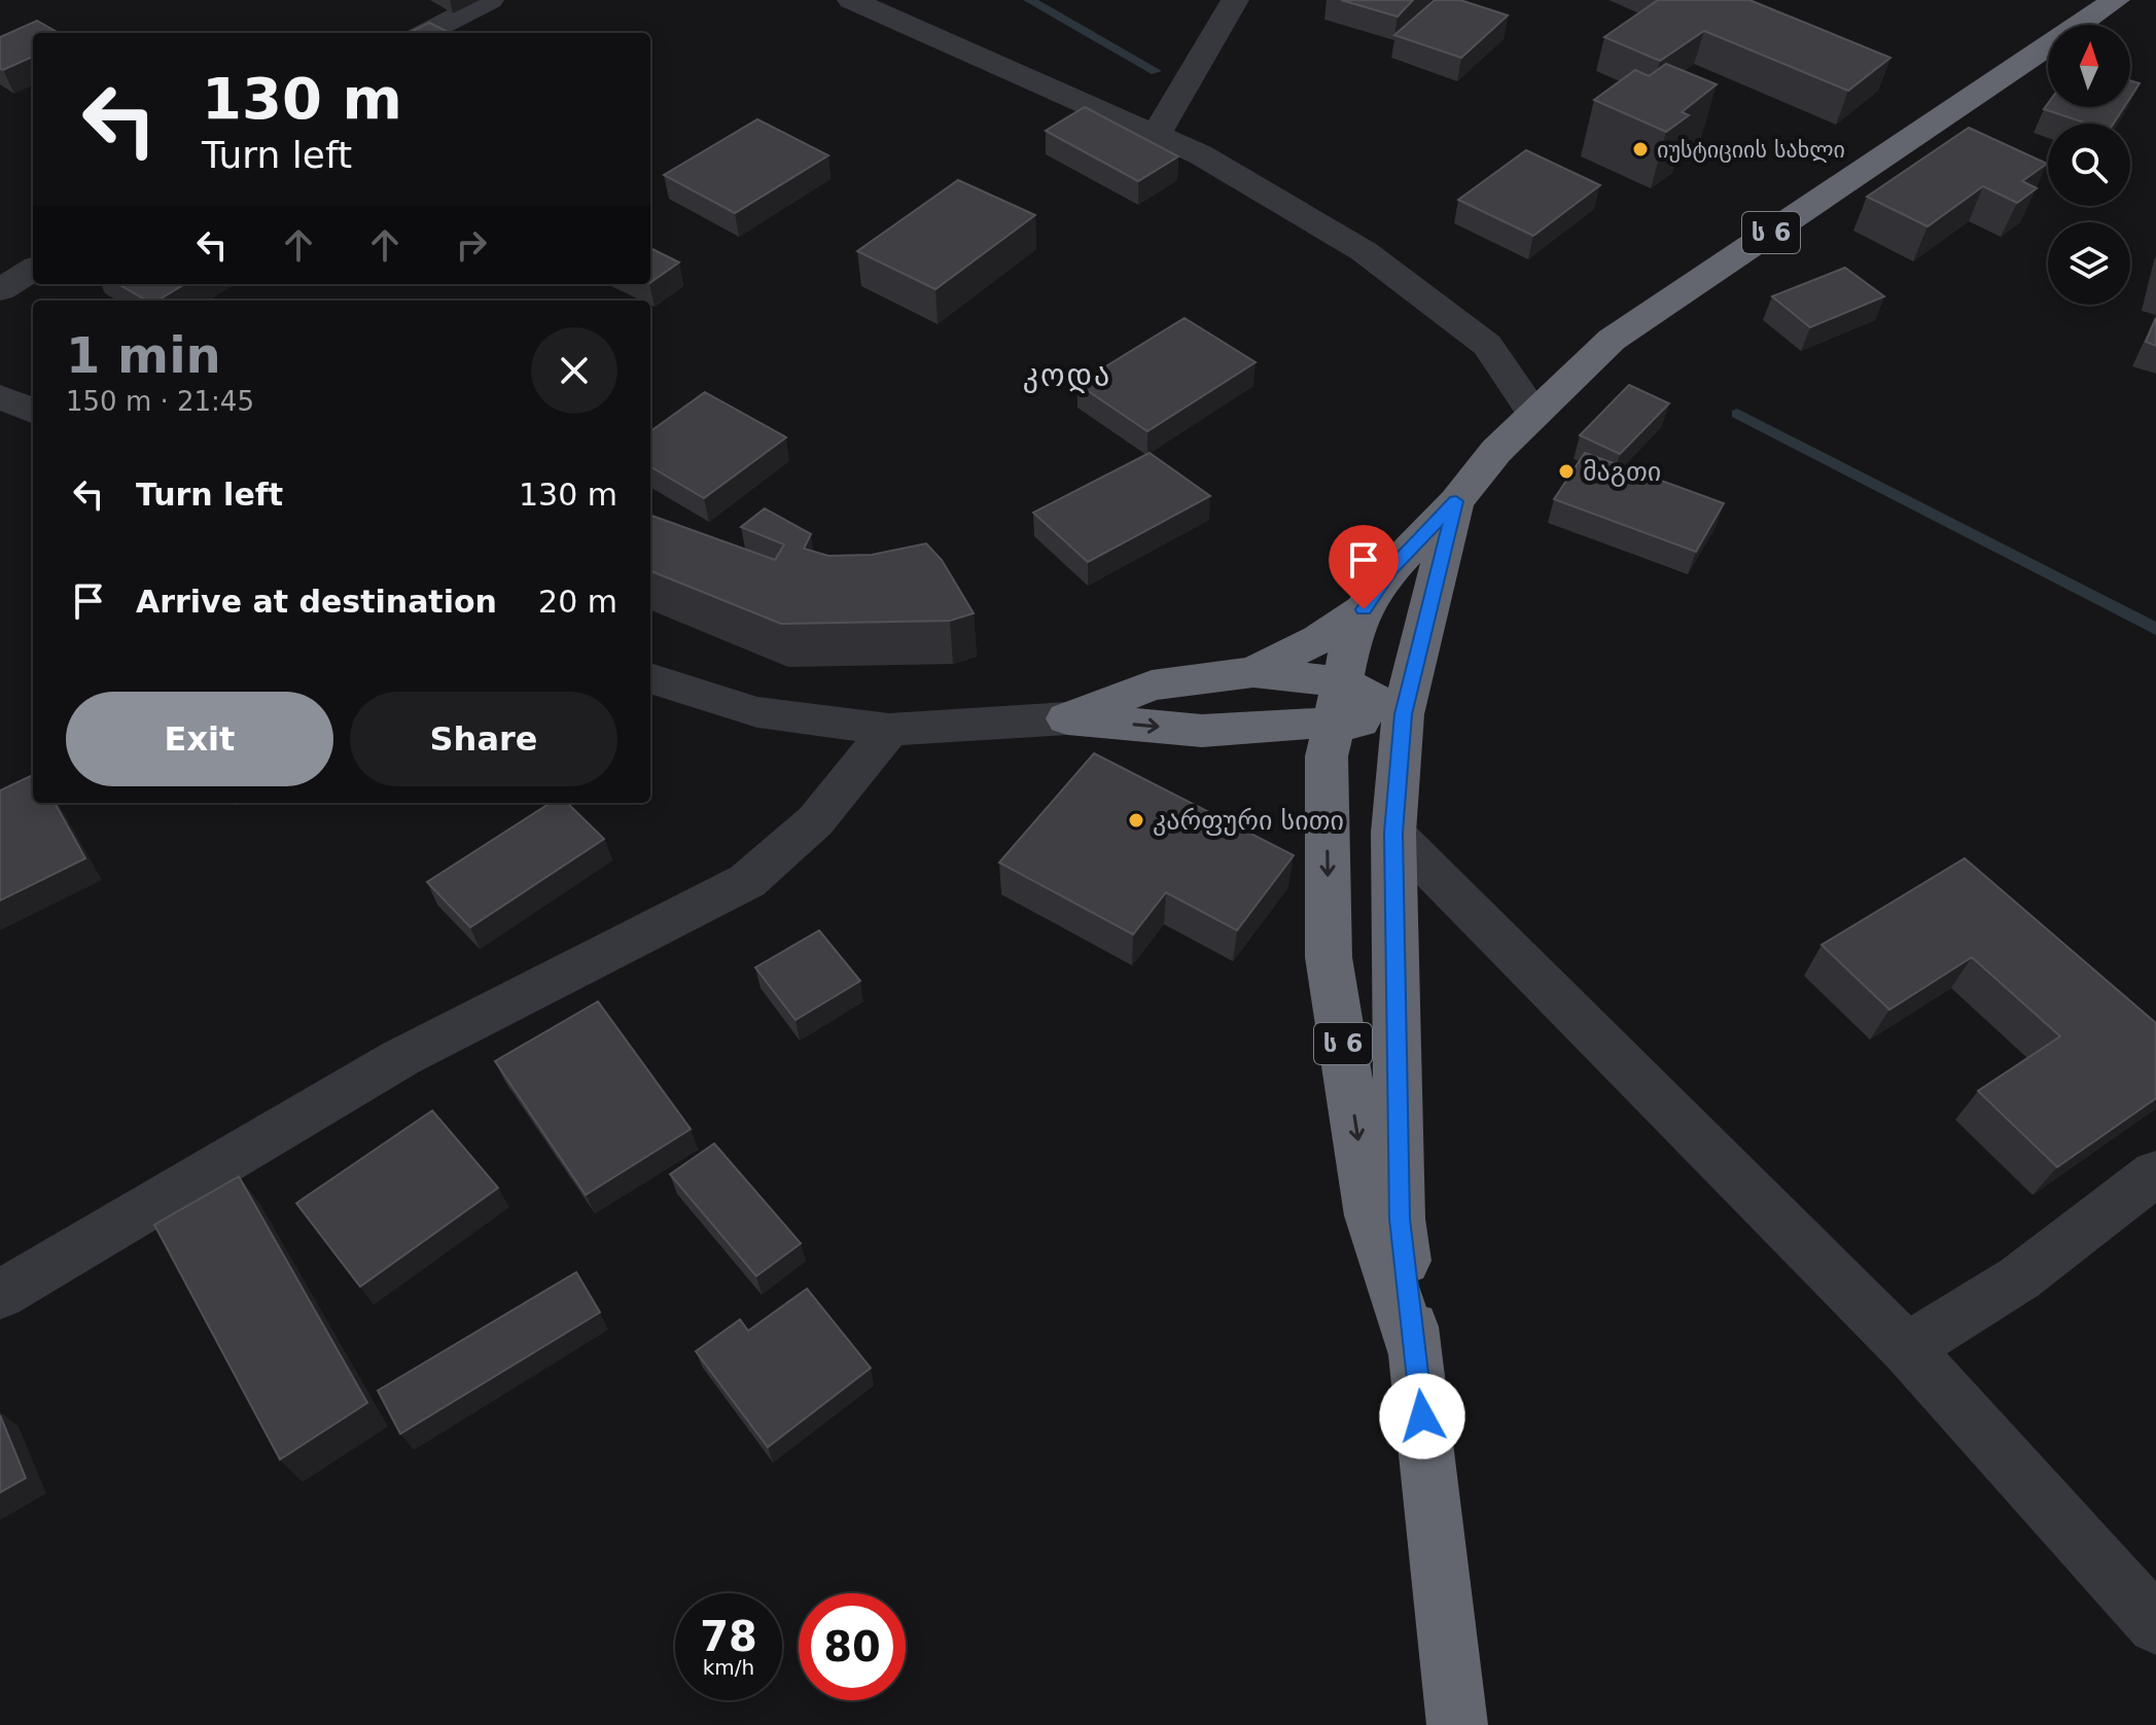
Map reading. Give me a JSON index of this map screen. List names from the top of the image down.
{
  "streets": {
    "highway": ["ს 6"]
  },
  "districts": ["კოდა"],
  "places": ["იუსტიციის სახლი", "მაგთი", "კარფური სითი"],
  "north": "top",
  "page": {
    "turn": ["130 m", "Turn left"],
    "heading": ["1 min", "150 m · 21:45"],
    "list": [
      {
        "name": "Turn left",
        "value": "130 m"
      },
      {
        "name": "Arrive at destination",
        "value": "20 m"
      }
    ],
    "buttons": ["Exit", "Share"],
    "speed": "78 km/h",
    "limit": "80"
  }
}
